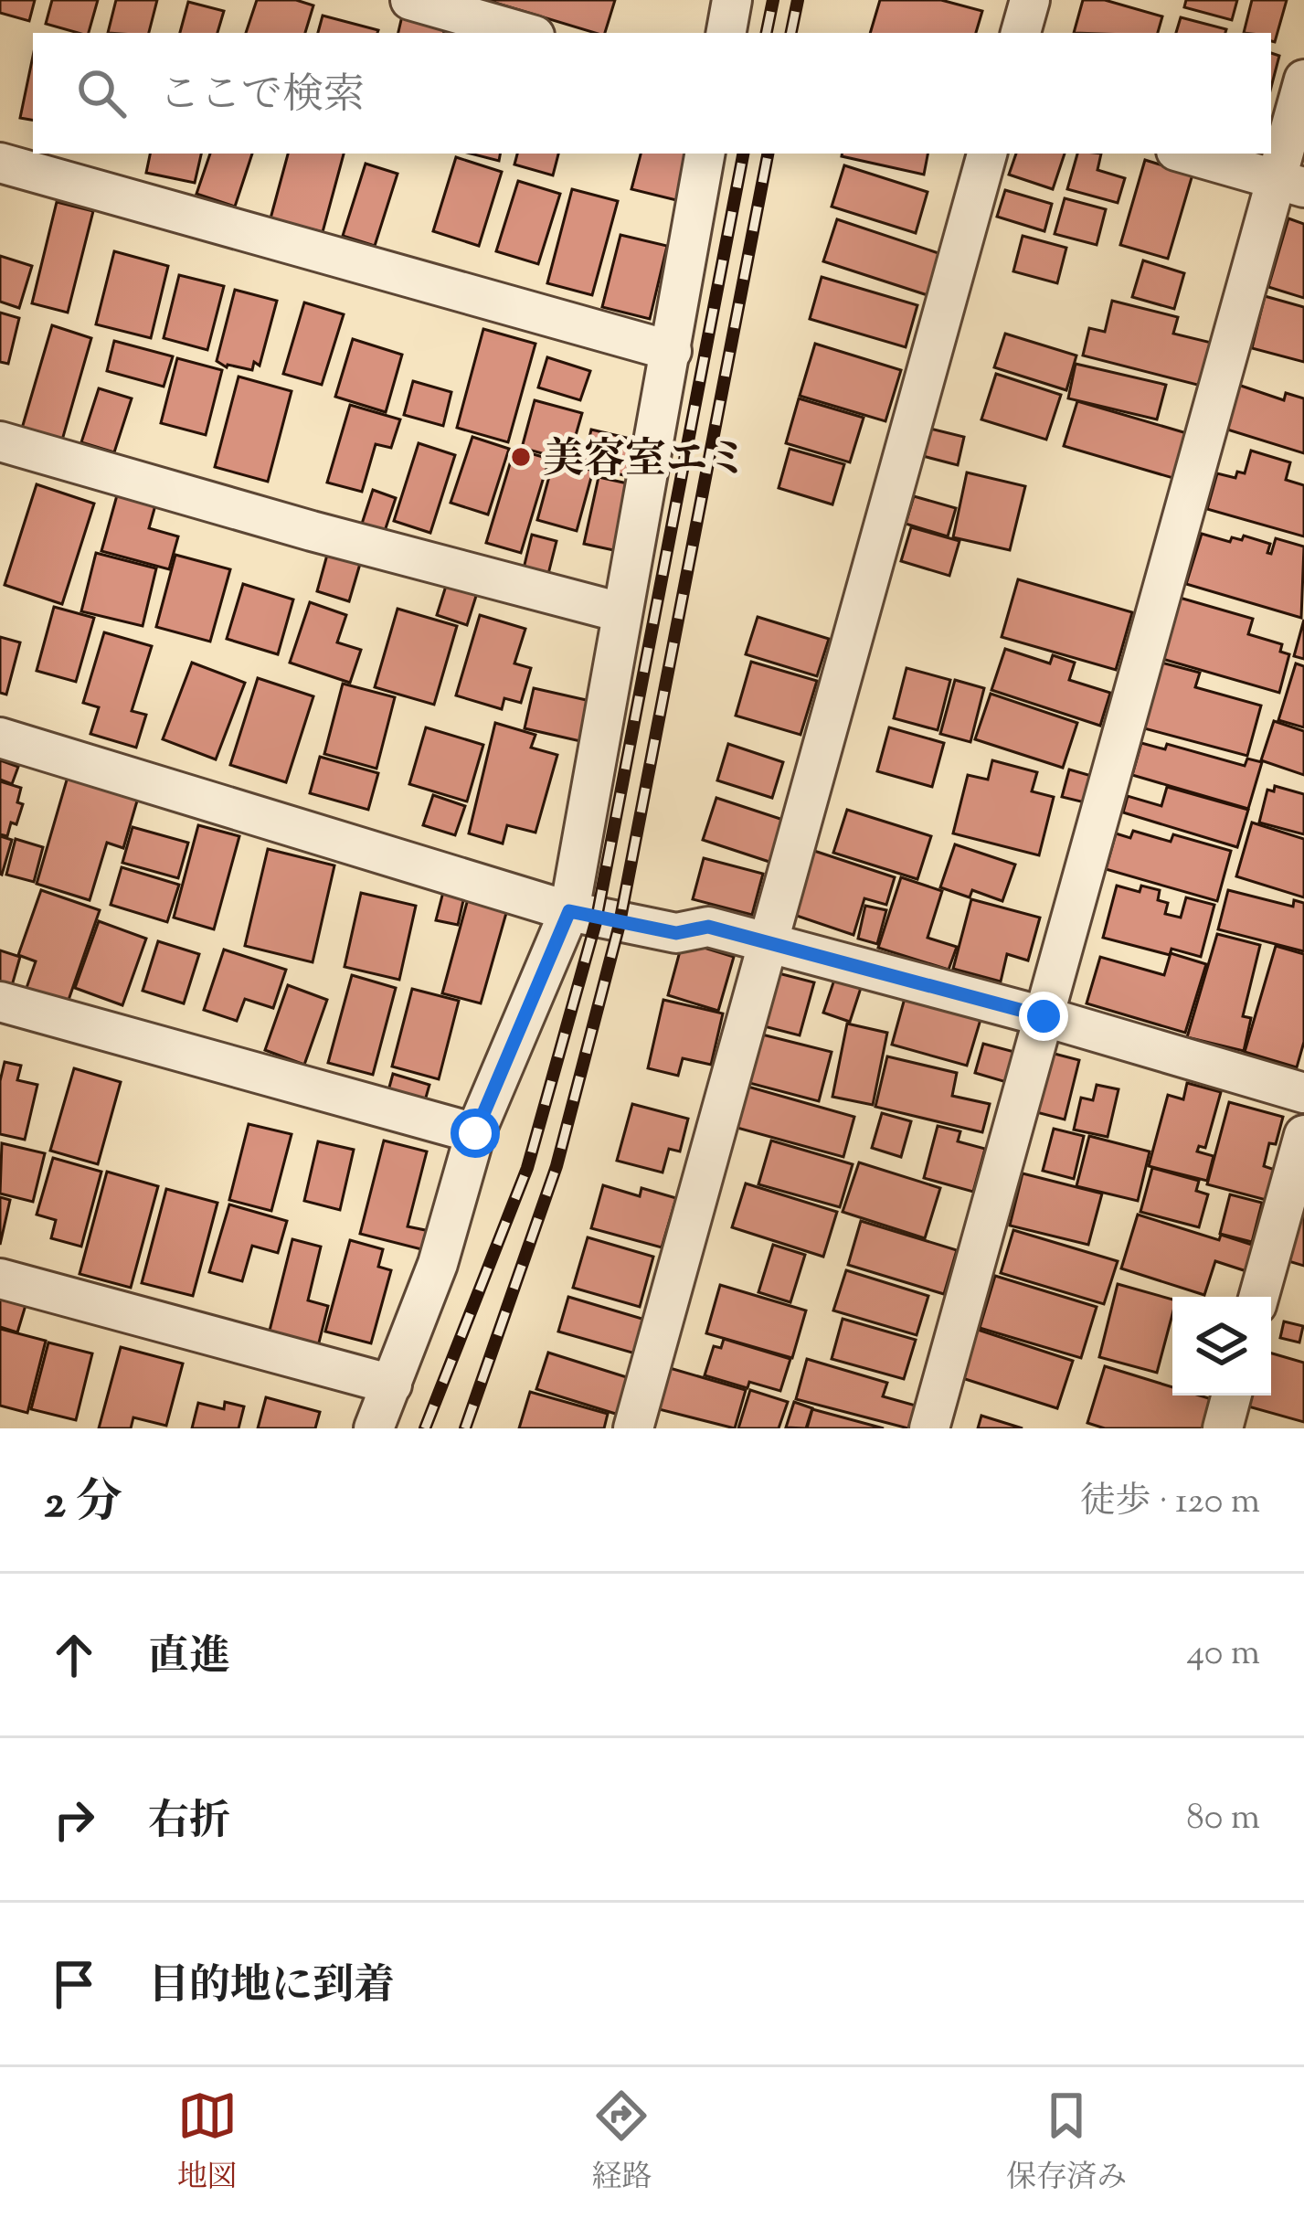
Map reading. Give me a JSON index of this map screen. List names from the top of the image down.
{
  "places": ["美容室エミ"],
  "page": {
    "search": "ここで検索",
    "heading": ["2 分", "徒歩 · 120 m"],
    "list": [
      ["直進", "40 m"],
      ["右折", "80 m"],
      "目的地に到着"
    ],
    "nav": ["地図", "経路", "保存済み"]
  }
}
